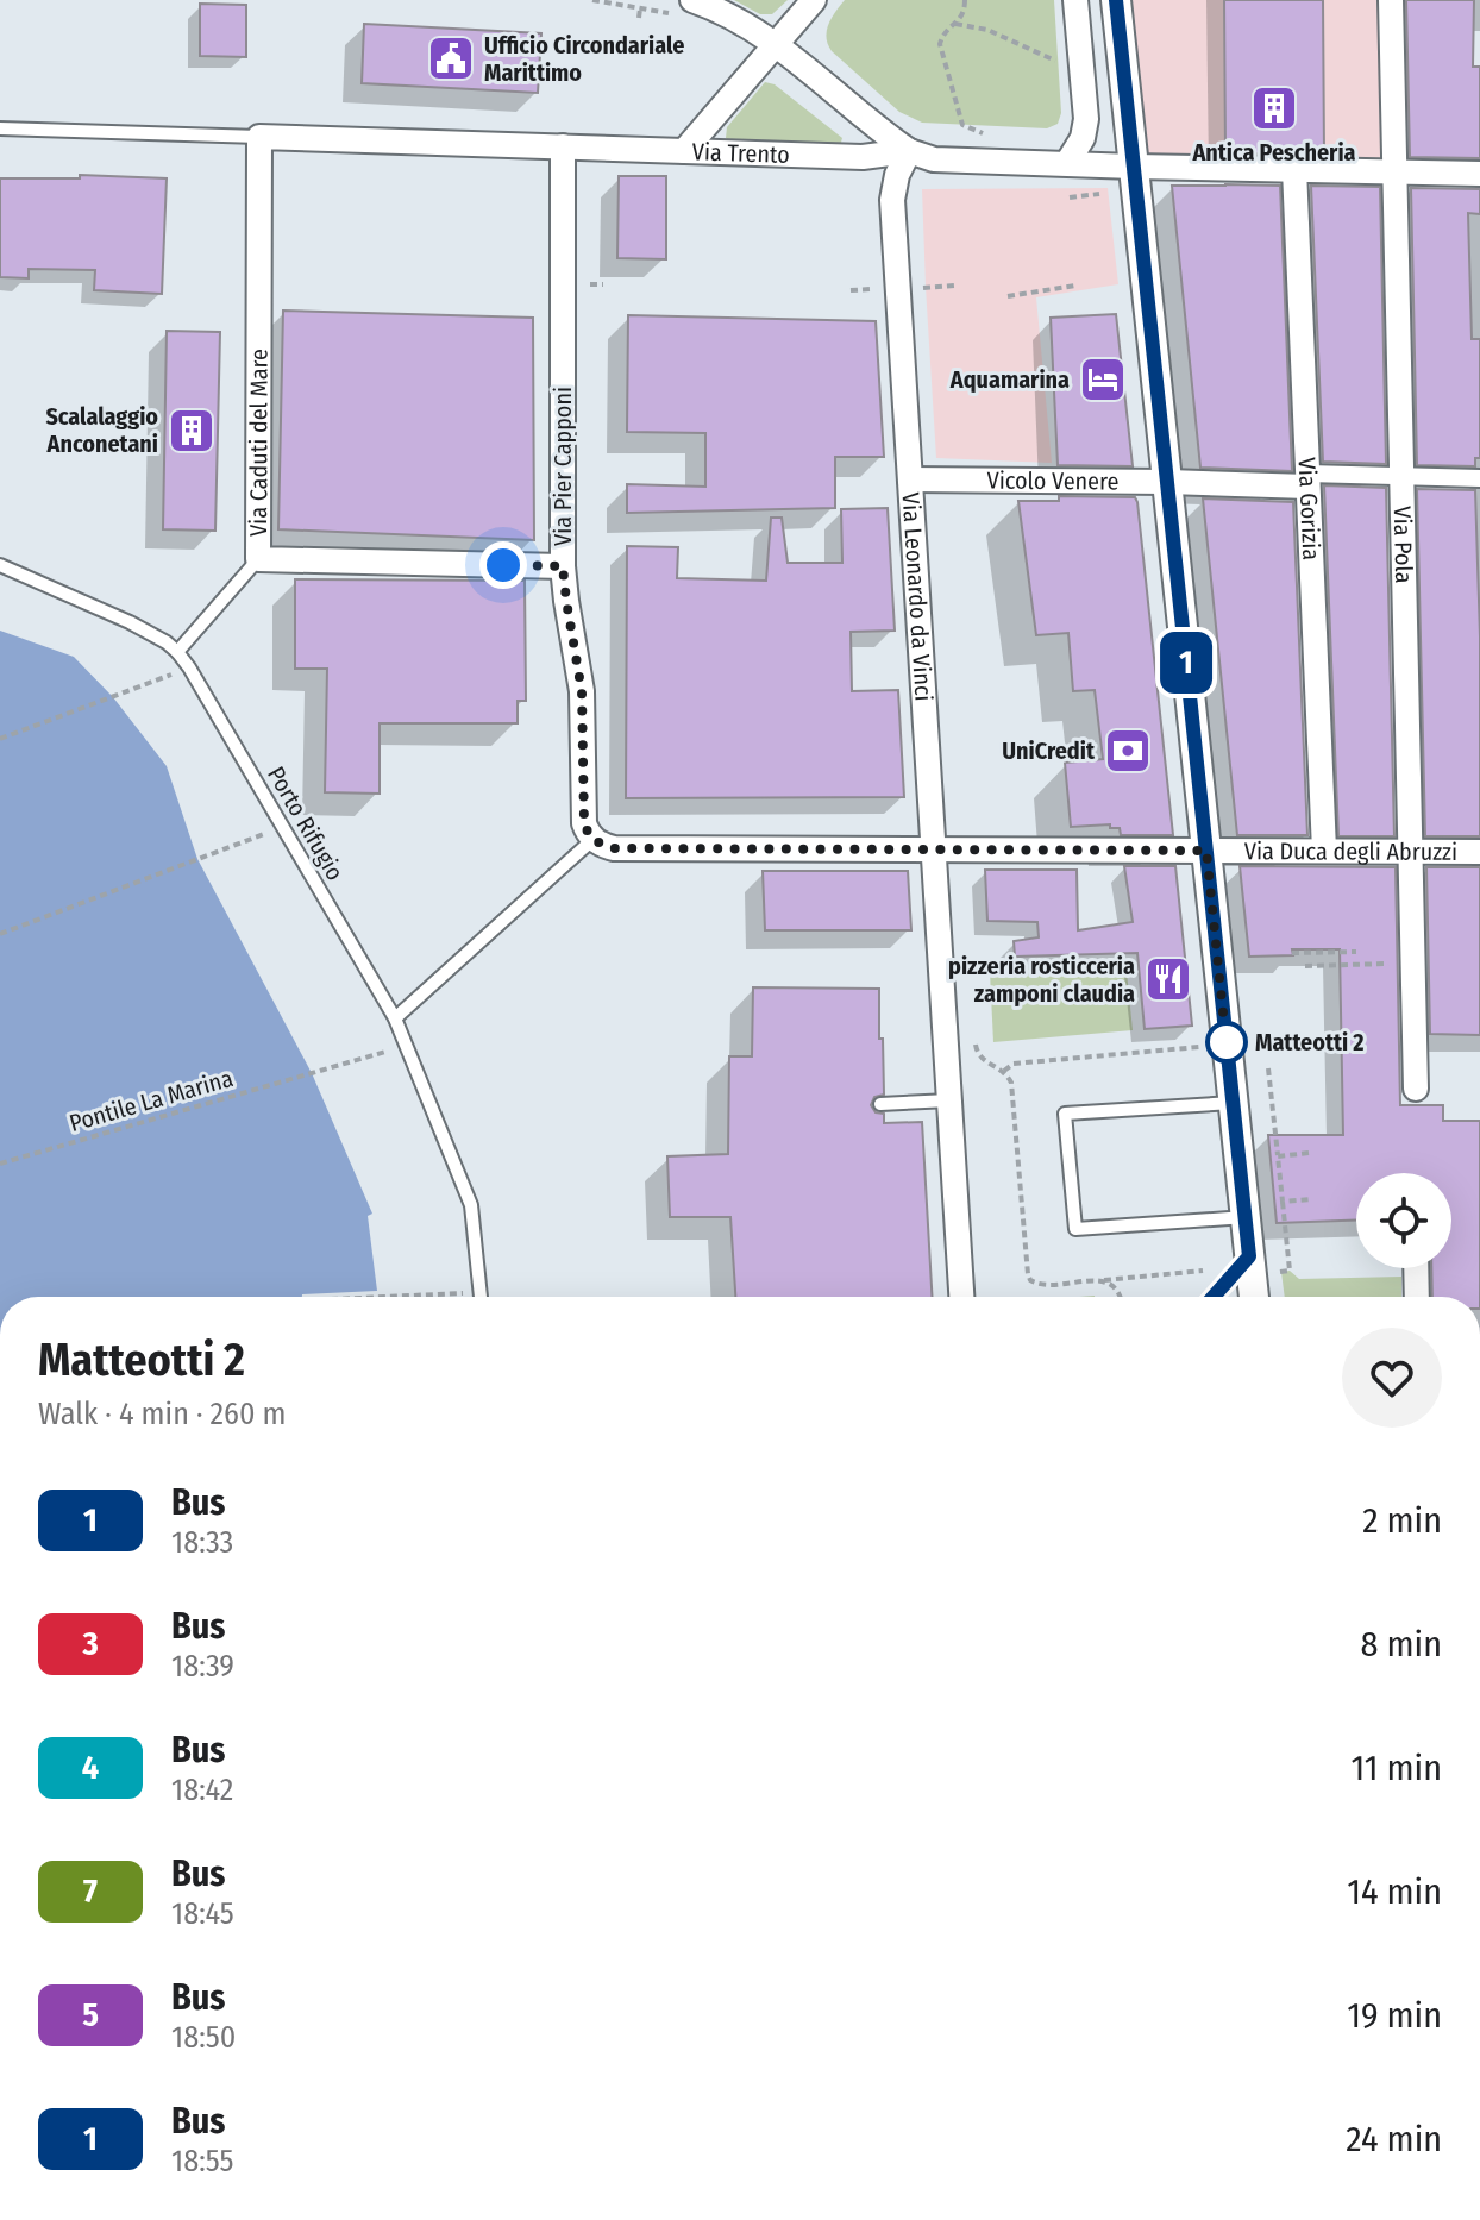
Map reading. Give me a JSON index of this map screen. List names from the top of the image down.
{
  "streets": {
    "street": [
      "Via Trento",
      "Via Caduti del Mare",
      "Via Pier Capponi",
      "Vicolo Venere",
      "Via Gorizia",
      "Via Pola",
      "Via Leonardo da Vinci",
      "Via Duca degli Abruzzi"
    ],
    "lane": ["Porto Rifugio"],
    "path": ["Pontile La Marina"]
  },
  "crossings": [
    ["Via Trento", "Via Caduti del Mare"],
    ["Via Trento", "Via Pier Capponi"],
    ["Via Trento", "Via Gorizia"],
    ["Via Trento", "Via Pola"],
    ["Via Trento", "Via Leonardo da Vinci"],
    ["Via Caduti del Mare", "Via Pier Capponi"],
    ["Vicolo Venere", "Via Gorizia"],
    ["Vicolo Venere", "Via Pola"],
    ["Vicolo Venere", "Via Leonardo da Vinci"],
    ["Via Gorizia", "Via Duca degli Abruzzi"],
    ["Via Pola", "Via Duca degli Abruzzi"],
    ["Via Leonardo da Vinci", "Via Duca degli Abruzzi"],
    ["Porto Rifugio", "Pontile La Marina"]
  ],
  "places": {
    "public building": ["Ufficio Circondariale Marittimo"],
    "building": ["Antica Pescheria", "Scalalaggio Anconetani"],
    "hotel": ["Aquamarina"],
    "bank": ["UniCredit"],
    "restaurant": ["pizzeria rosticceria zamponi claudia"],
    "other": ["Matteotti 2"]
  },
  "lines": ["bus line 1"],
  "page": {
    "on_map": "1",
    "heading": ["Matteotti 2", "Walk · 4 min · 260 m"],
    "list": [
      {
        "mark": "1",
        "name": "Bus",
        "note": "18:33",
        "value": "2 min"
      },
      {
        "mark": "3",
        "name": "Bus",
        "note": "18:39",
        "value": "8 min"
      },
      {
        "mark": "4",
        "name": "Bus",
        "note": "18:42",
        "value": "11 min"
      },
      {
        "mark": "7",
        "name": "Bus",
        "note": "18:45",
        "value": "14 min"
      },
      {
        "mark": "5",
        "name": "Bus",
        "note": "18:50",
        "value": "19 min"
      },
      {
        "mark": "1",
        "name": "Bus",
        "note": "18:55",
        "value": "24 min"
      }
    ]
  }
}
